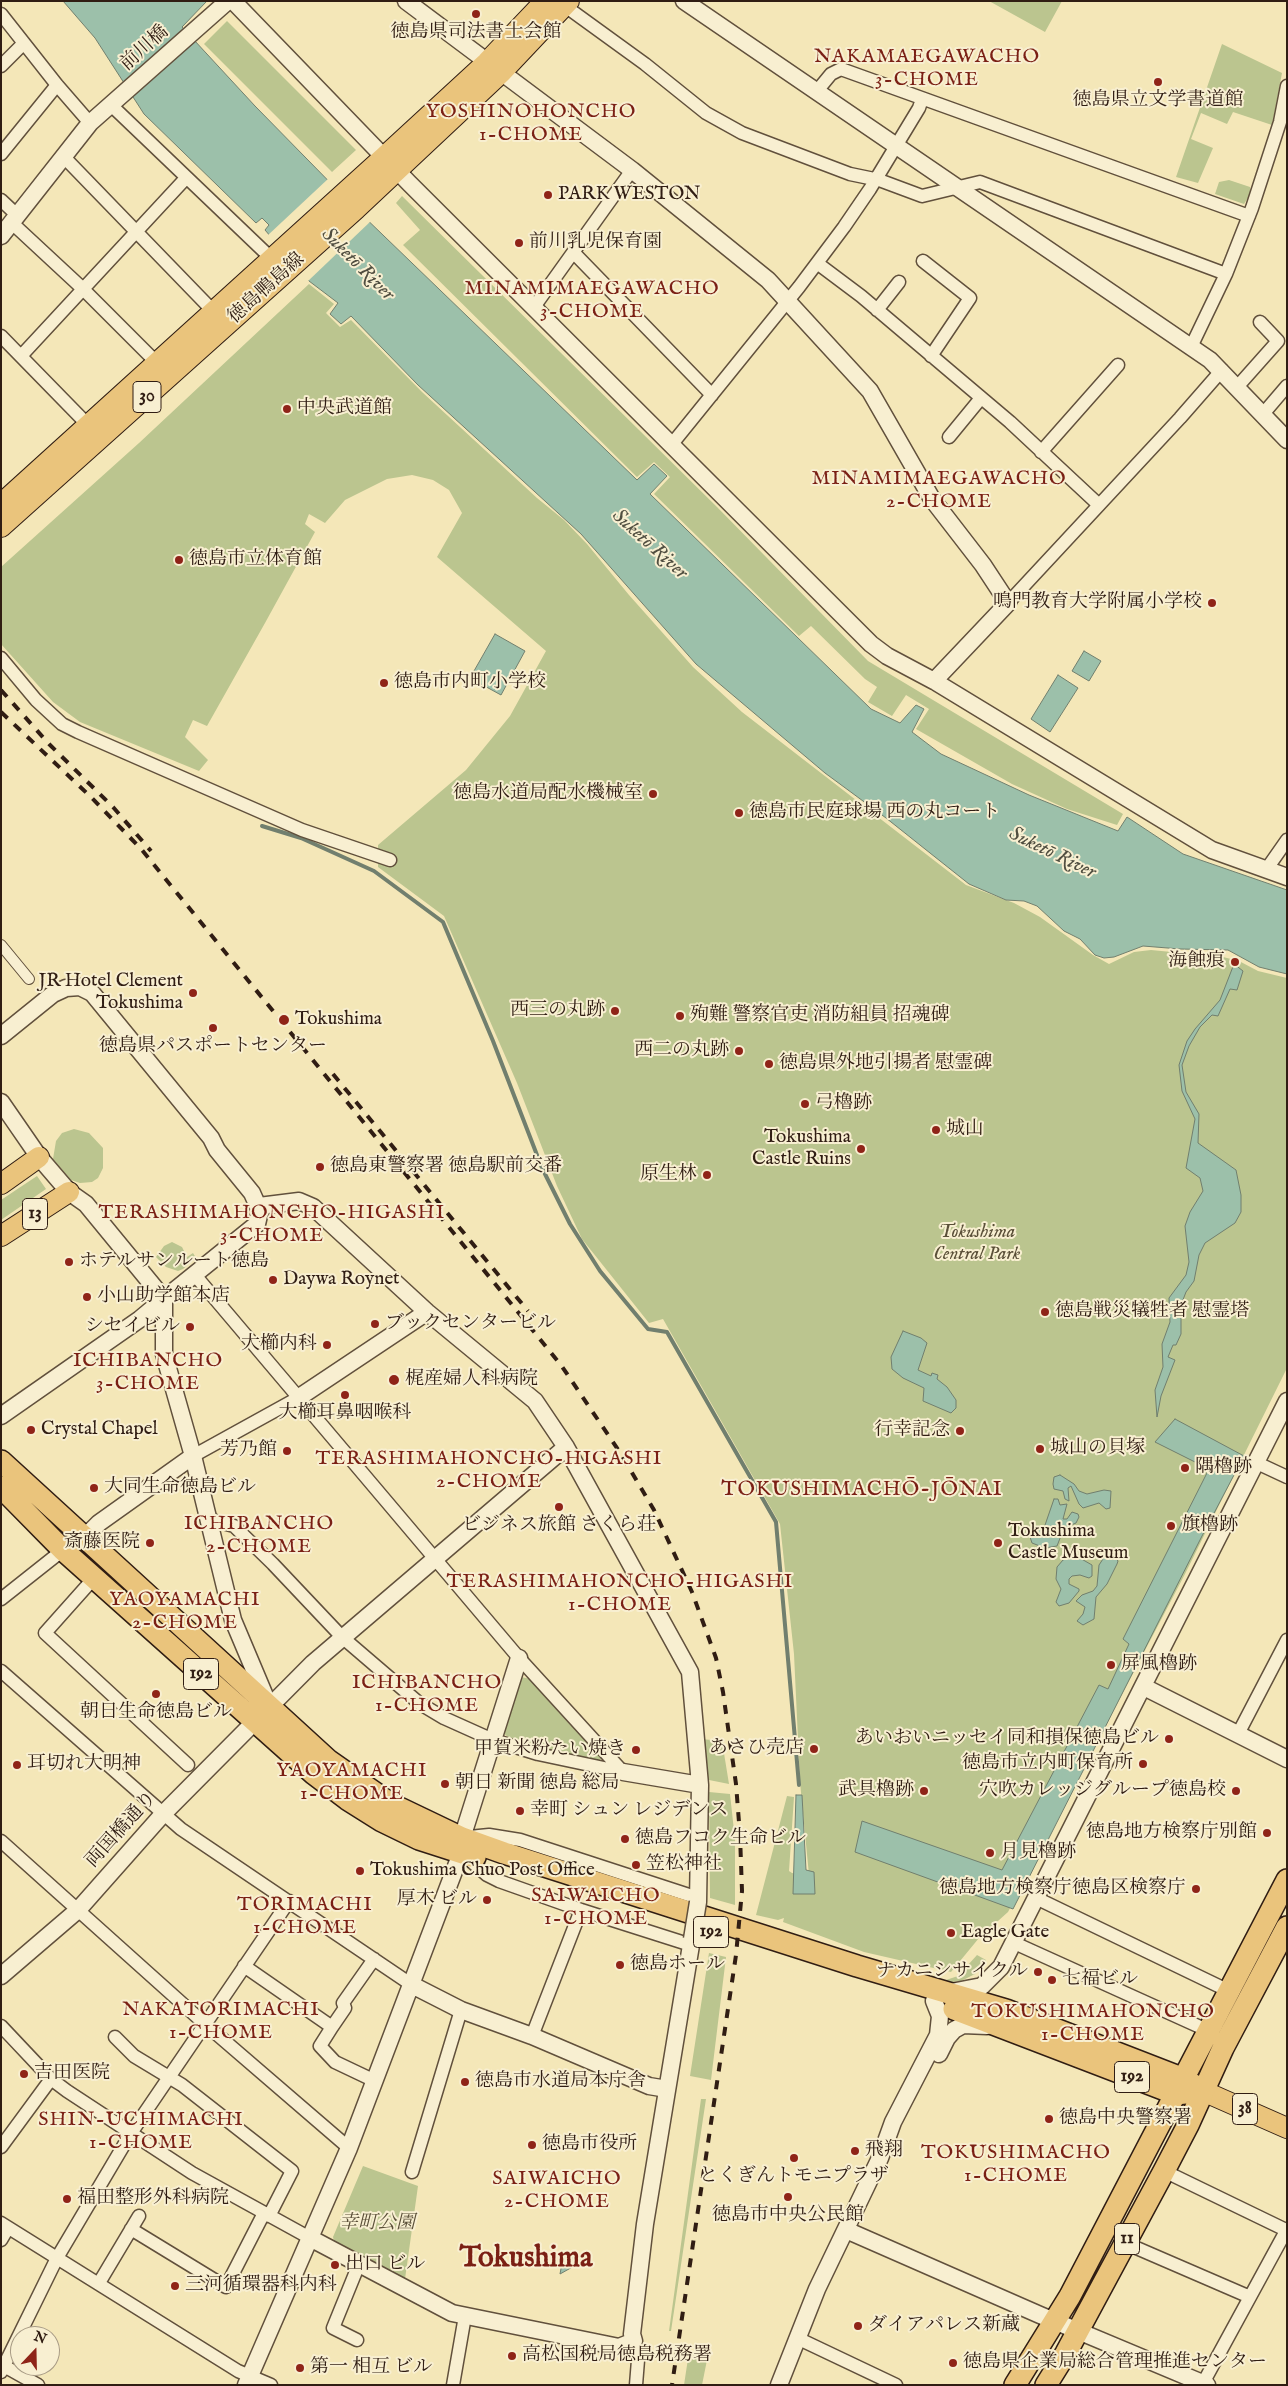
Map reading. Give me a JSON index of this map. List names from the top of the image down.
{
  "streets": {
    "highway": ["192", "11"],
    "main road": [
      "徳島鴨島線",
      "30",
      "13",
      "38"
    ],
    "street": ["前川橋", "両国橋通り"]
  },
  "crossings": [
    ["192", "両国橋通り"],
    ["192", "38"],
    ["192", "11"],
    ["38", "11"]
  ],
  "districts": [
    "NAKAMAEGAWACHO 3-CHOME",
    "YOSHINOHONCHO 1-CHOME",
    "MINAMIMAEGAWACHO 3-CHOME",
    "MINAMIMAEGAWACHO 2-CHOME",
    "TERASHIMAHONCHO-HIGASHI 3-CHOME",
    "ICHIBANCHO 3-CHOME",
    "TERASHIMAHONCHO-HIGASHI 2-CHOME",
    "TOKUSHIMACHŌ-JŌNAI",
    "ICHIBANCHO 2-CHOME",
    "TERASHIMAHONCHO-HIGASHI 1-CHOME",
    "YAOYAMACHI 2-CHOME",
    "ICHIBANCHO 1-CHOME",
    "YAOYAMACHI 1-CHOME",
    "SAIWAICHO 1-CHOME",
    "TORIMACHI 1-CHOME",
    "NAKATORIMACHI 1-CHOME",
    "TOKUSHIMAHONCHO 1-CHOME",
    "SHIN-UCHIMACHI 1-CHOME",
    "TOKUSHIMACHO 1-CHOME",
    "SAIWAICHO 2-CHOME",
    "Tokushima"
  ],
  "water": ["Suketō River"],
  "parks": ["Tokushima Central Park", "幸町公園"],
  "places": [
    "徳島県司法書士会館",
    "徳島県立文学書道館",
    "PARK WESTON",
    "前川乳児保育園",
    "中央武道館",
    "徳島市立体育館",
    "鳴門教育大学附属小学校",
    "徳島市内町小学校",
    "徳島水道局配水機械室",
    "徳島市民庭球場 西の丸コート",
    "海蝕痕",
    "JR Hotel Clement Tokushima",
    "西三の丸跡",
    "殉難 警察官吏 消防組員 招魂碑",
    "Tokushima",
    "徳島県パスポートセンター",
    "西二の丸跡",
    "徳島県外地引揚者 慰霊碑",
    "弓櫓跡",
    "城山",
    "Tokushima Castle Ruins",
    "徳島東警察署 徳島駅前交番",
    "原生林",
    "ホテルサンルート徳島",
    "Daywa Roynet",
    "小山助学館本店",
    "徳島戦災犠牲者 慰霊塔",
    "ブックセンタービル",
    "シセイビル",
    "大櫛内科",
    "梶産婦人科病院",
    "大櫛耳鼻咽喉科",
    "Crystal Chapel",
    "行幸記念",
    "城山の貝塚",
    "芳乃館",
    "隅櫓跡",
    "大同生命徳島ビル",
    "ビジネス旅館 さくら荘",
    "旗櫓跡",
    "斎藤医院",
    "Tokushima Castle Museum",
    "屏風櫓跡",
    "朝日生命徳島ビル",
    "あいおいニッセイ同和損保徳島ビル",
    "あさひ売店",
    "甲賀米粉たい焼き",
    "徳島市立内町保育所",
    "耳切れ大明神",
    "朝日 新聞 徳島 総局",
    "武具櫓跡",
    "穴吹カレッジグループ徳島校",
    "幸町 シュン レジデンス",
    "徳島地方検察庁別館",
    "徳島フコク生命ビル",
    "月見櫓跡",
    "笠松神社",
    "Tokushima Chuo Post Office",
    "徳島地方検察庁徳島区検察庁",
    "厚木 ビル",
    "Eagle Gate",
    "徳島ホール",
    "ナカニシサイクル",
    "七福ビル",
    "吉田医院",
    "徳島市水道局本庁舎",
    "徳島中央警察署",
    "徳島市役所",
    "飛翔",
    "とくぎんトモニプラザ",
    "徳島市中央公民館",
    "福田整形外科病院",
    "出口 ビル",
    "三河循環器科内科",
    "ダイアパレス新蔵",
    "高松国税局徳島税務署",
    "徳島県企業局総合管理推進センター",
    "第一 相互 ビル"
  ],
  "north": "top"
}
